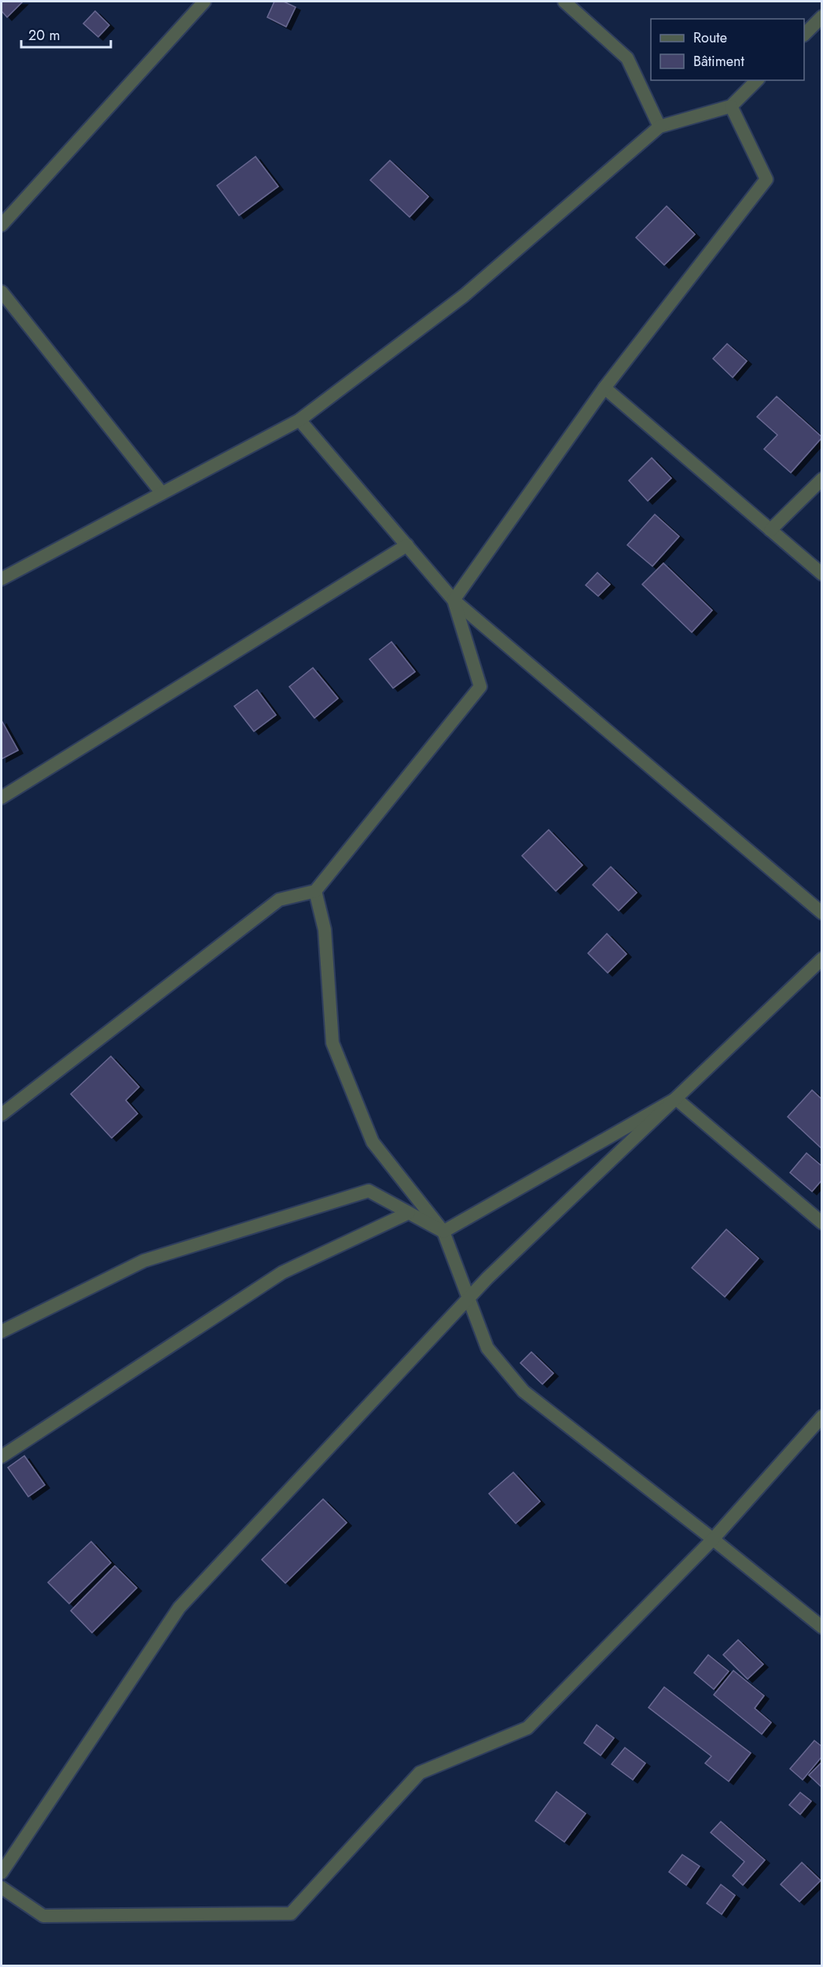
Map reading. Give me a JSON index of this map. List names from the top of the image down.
{
  "legend": ["Route", "Bâtiment"],
  "scale_bar": "20 m"
}
